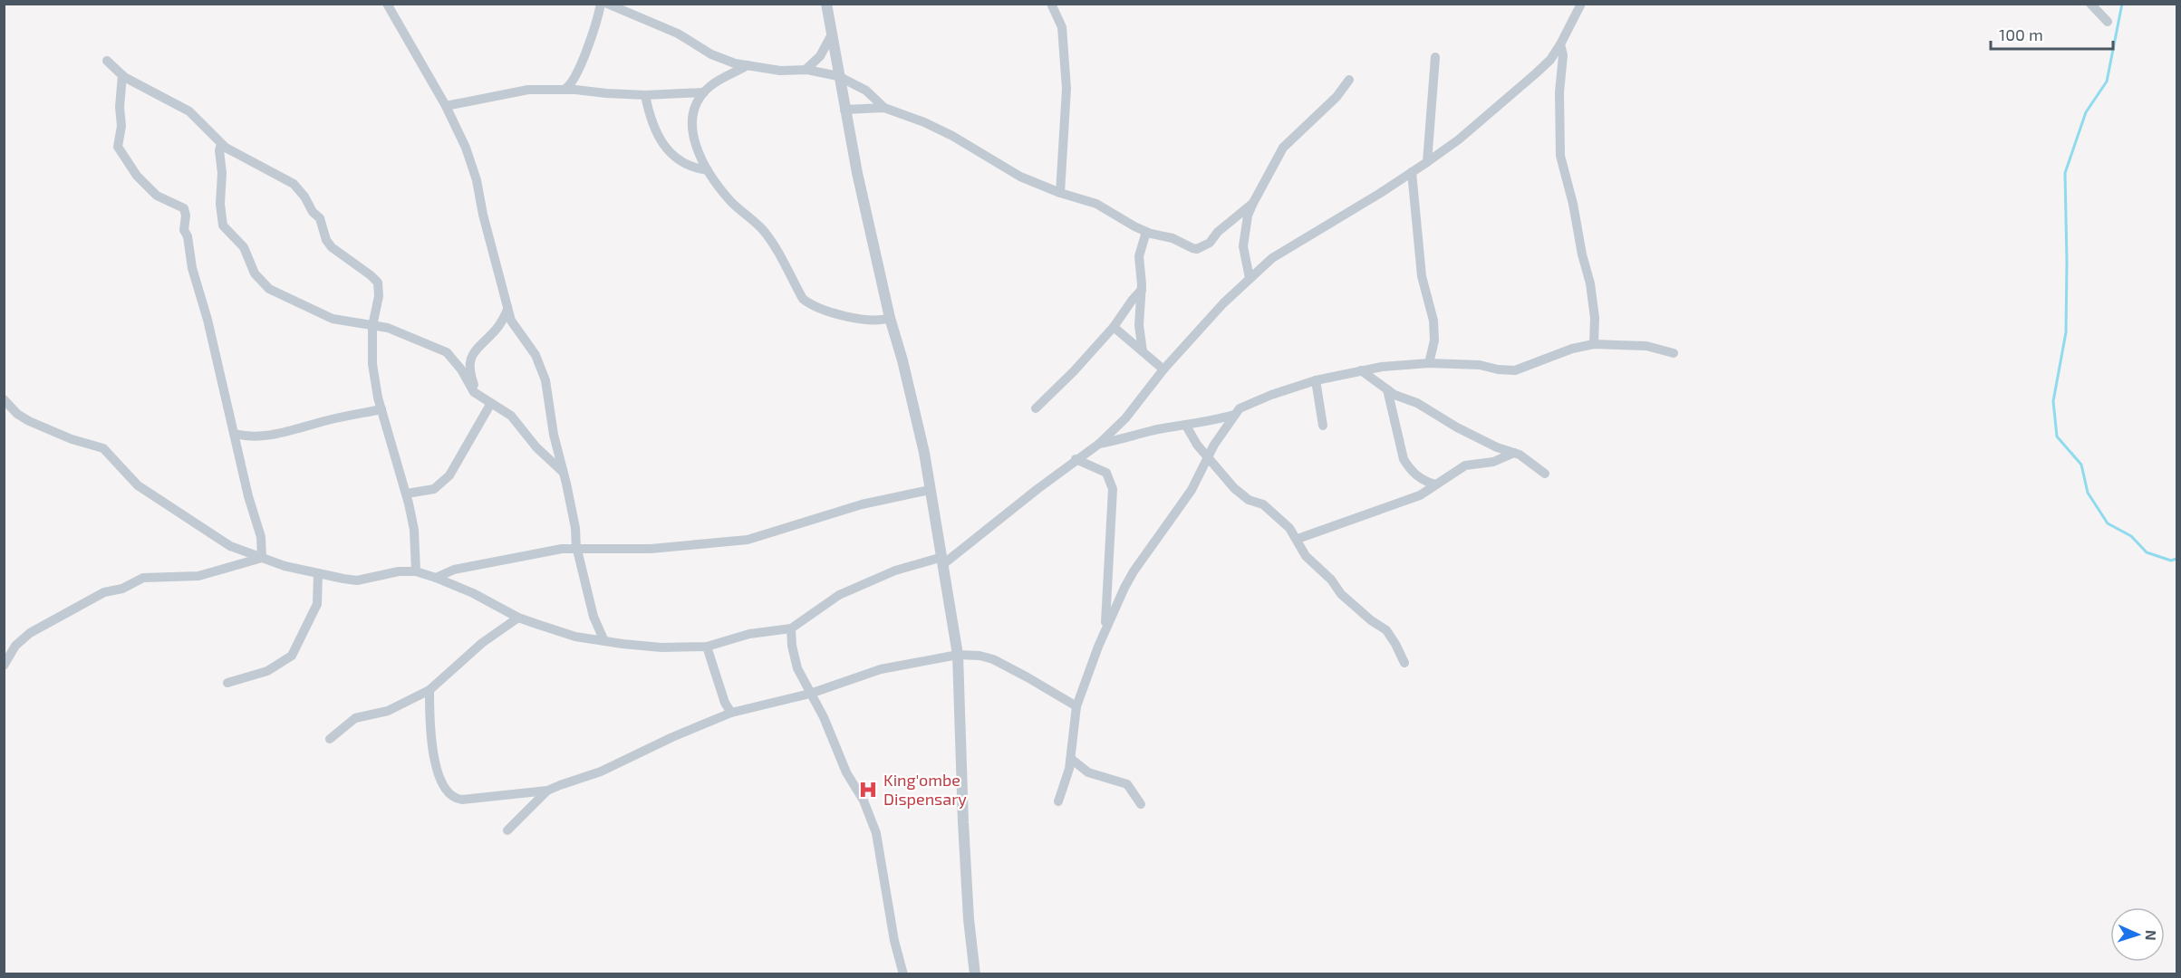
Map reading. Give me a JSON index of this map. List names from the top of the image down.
{
  "places": {
    "hospital": ["King'ombe Dispensary"]
  },
  "scale_bar": "100 m",
  "north": "right"
}
